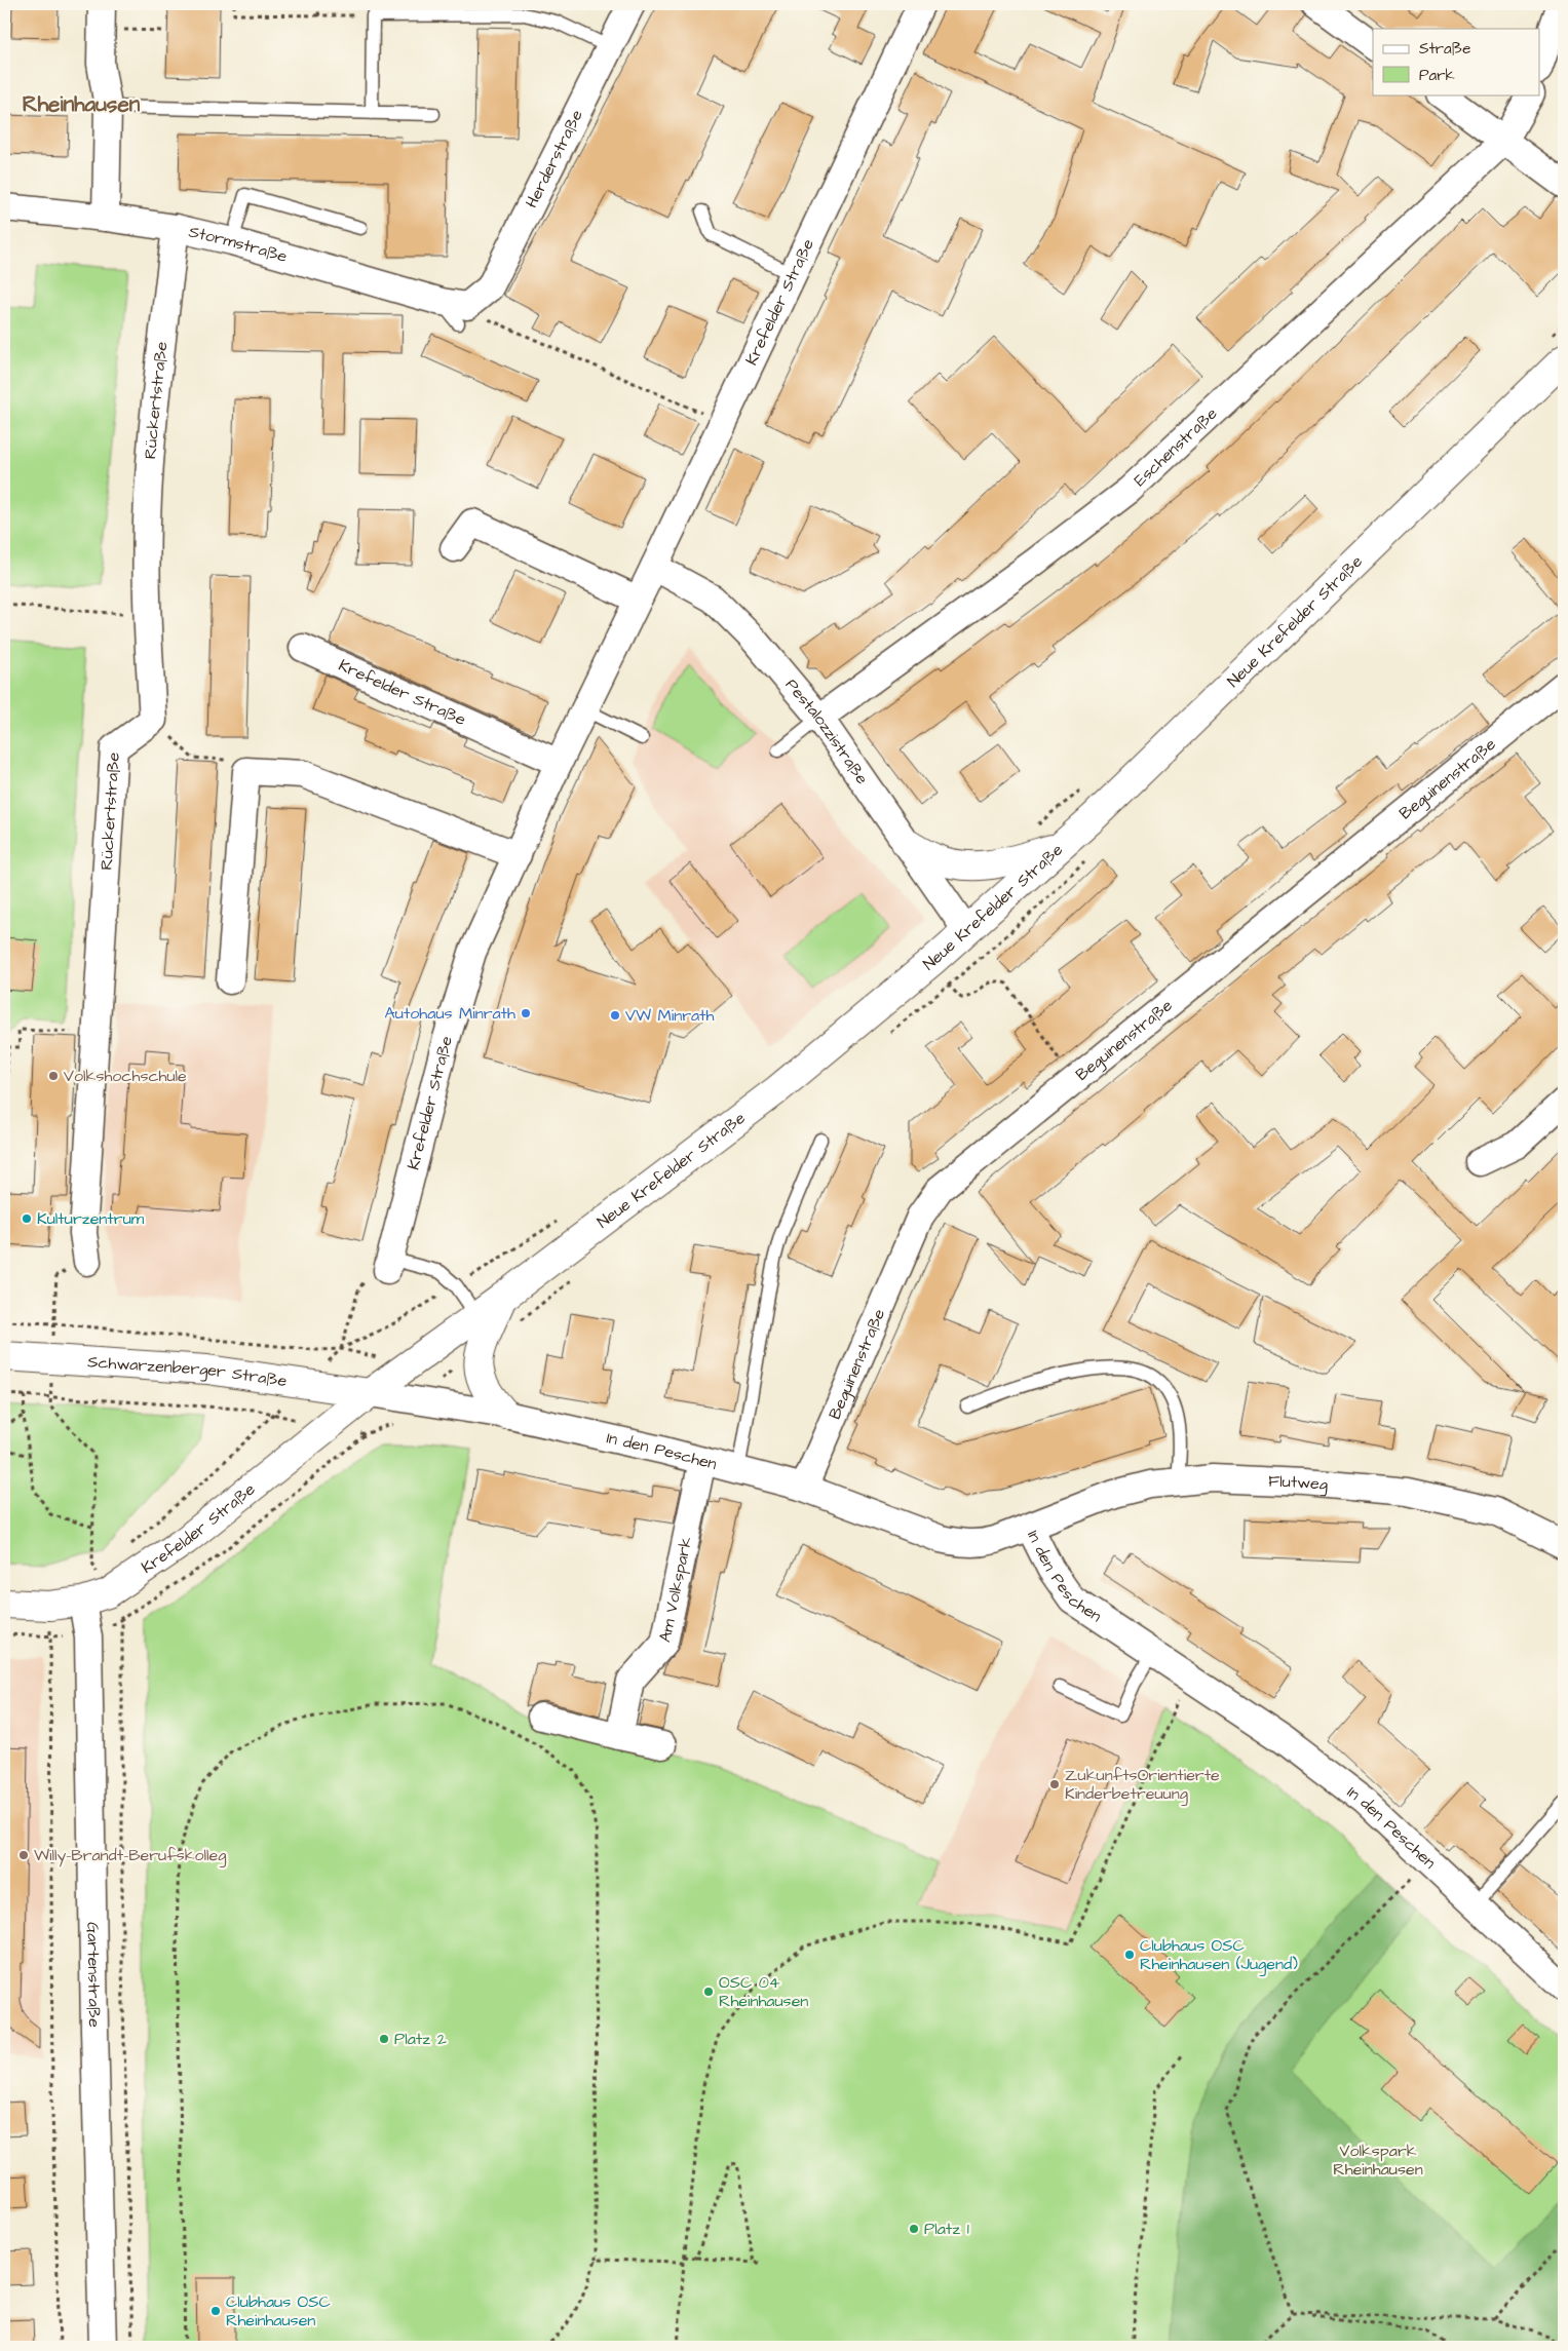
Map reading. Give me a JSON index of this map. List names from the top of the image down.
{
  "streets": {
    "main road": ["Krefelder Straße", "Neue Krefelder Straße", "Schwarzenberger Straße"],
    "street": [
      "Herderstraße",
      "Stormstraße",
      "Rückertstraße",
      "Eschenstraße",
      "Pestalozzistraße",
      "Beguinenstraße",
      "In den Peschen",
      "Flutweg",
      "Am Volkspark",
      "Gartenstraße"
    ]
  },
  "crossings": [
    ["Herderstraße", "Stormstraße"],
    ["Stormstraße", "Rückertstraße"],
    ["Krefelder Straße", "Neue Krefelder Straße"],
    ["Krefelder Straße", "Pestalozzistraße"],
    ["Krefelder Straße", "Schwarzenberger Straße"],
    ["Krefelder Straße", "In den Peschen"],
    ["Krefelder Straße", "Gartenstraße"],
    ["Eschenstraße", "Pestalozzistraße"],
    ["Neue Krefelder Straße", "Pestalozzistraße"],
    ["Neue Krefelder Straße", "Schwarzenberger Straße"],
    ["Neue Krefelder Straße", "In den Peschen"],
    ["Beguinenstraße", "In den Peschen"],
    ["Schwarzenberger Straße", "In den Peschen"],
    ["In den Peschen", "Flutweg"],
    ["In den Peschen", "Am Volkspark"]
  ],
  "districts": ["Rheinhausen"],
  "parks": ["Volkspark Rheinhausen"],
  "places": [
    "Autohaus Minrath",
    "VW Minrath",
    "Volkshochschule",
    "Kulturzentrum",
    "ZukunftsOrientierte Kinderbetreuung",
    "Willy-Brandt-Berufskolleg",
    "Clubhaus OSC Rheinhausen (Jugend)",
    "OSC 04 Rheinhausen",
    "Platz 2",
    "Platz 1",
    "Clubhaus OSC Rheinhausen"
  ],
  "legend": ["Straße", "Park"]
}
